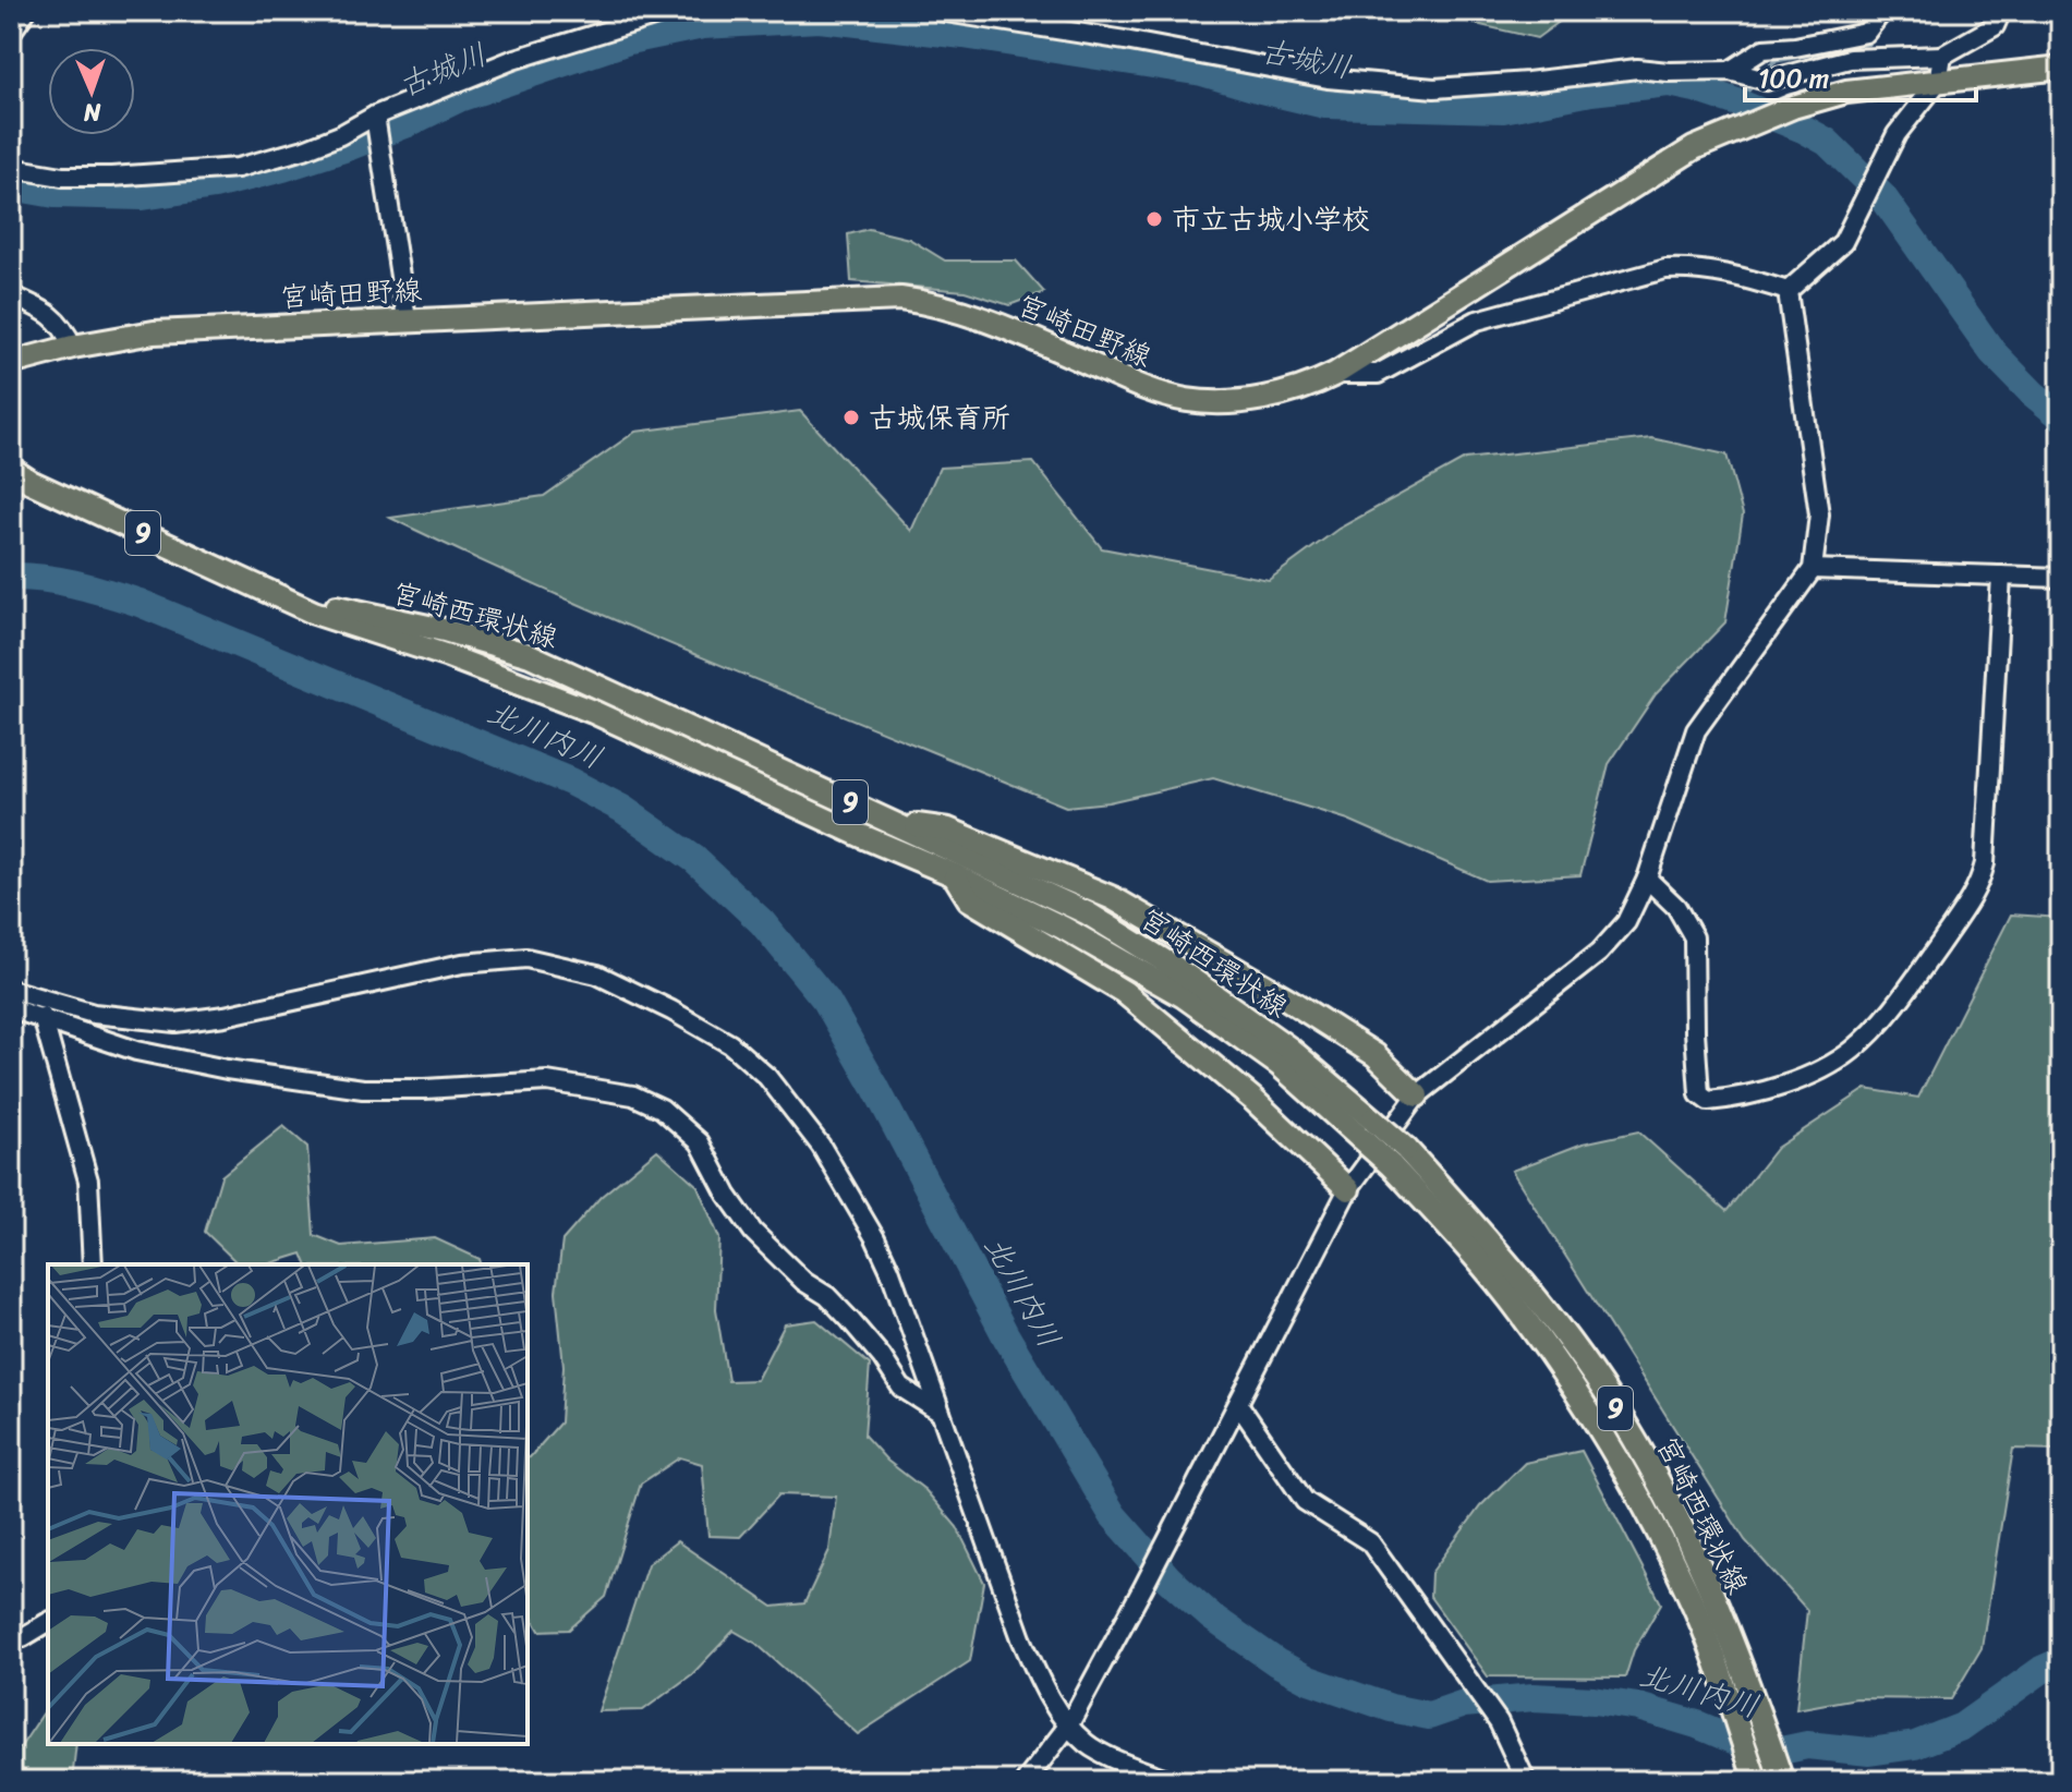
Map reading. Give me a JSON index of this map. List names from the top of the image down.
{
  "streets": {
    "main road": ["宮崎田野線", "9", "宮崎西環状線"]
  },
  "water": ["古城川", "北川内川"],
  "places": ["市立古城小学校", "古城保育所"],
  "scale_bar": "100 m",
  "north": "bottom"
}
